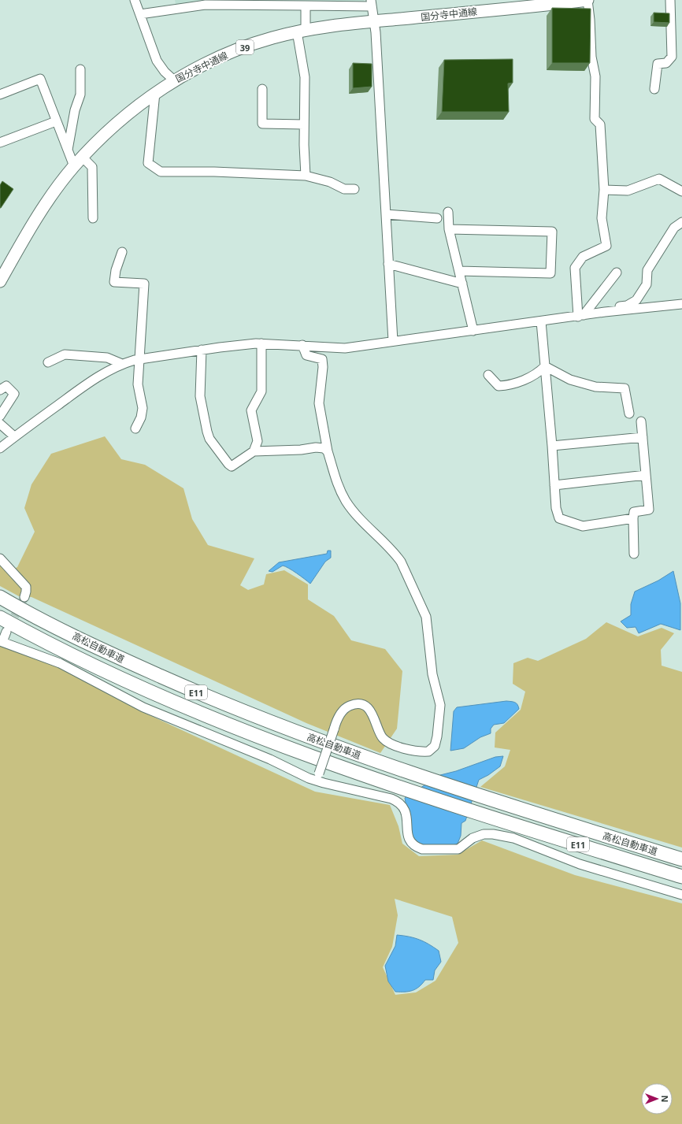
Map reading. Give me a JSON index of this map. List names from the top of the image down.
{
  "streets": {
    "highway": ["高松自動車道", "E11"],
    "main road": ["国分寺中通線", "39"]
  },
  "north": "right"
}
